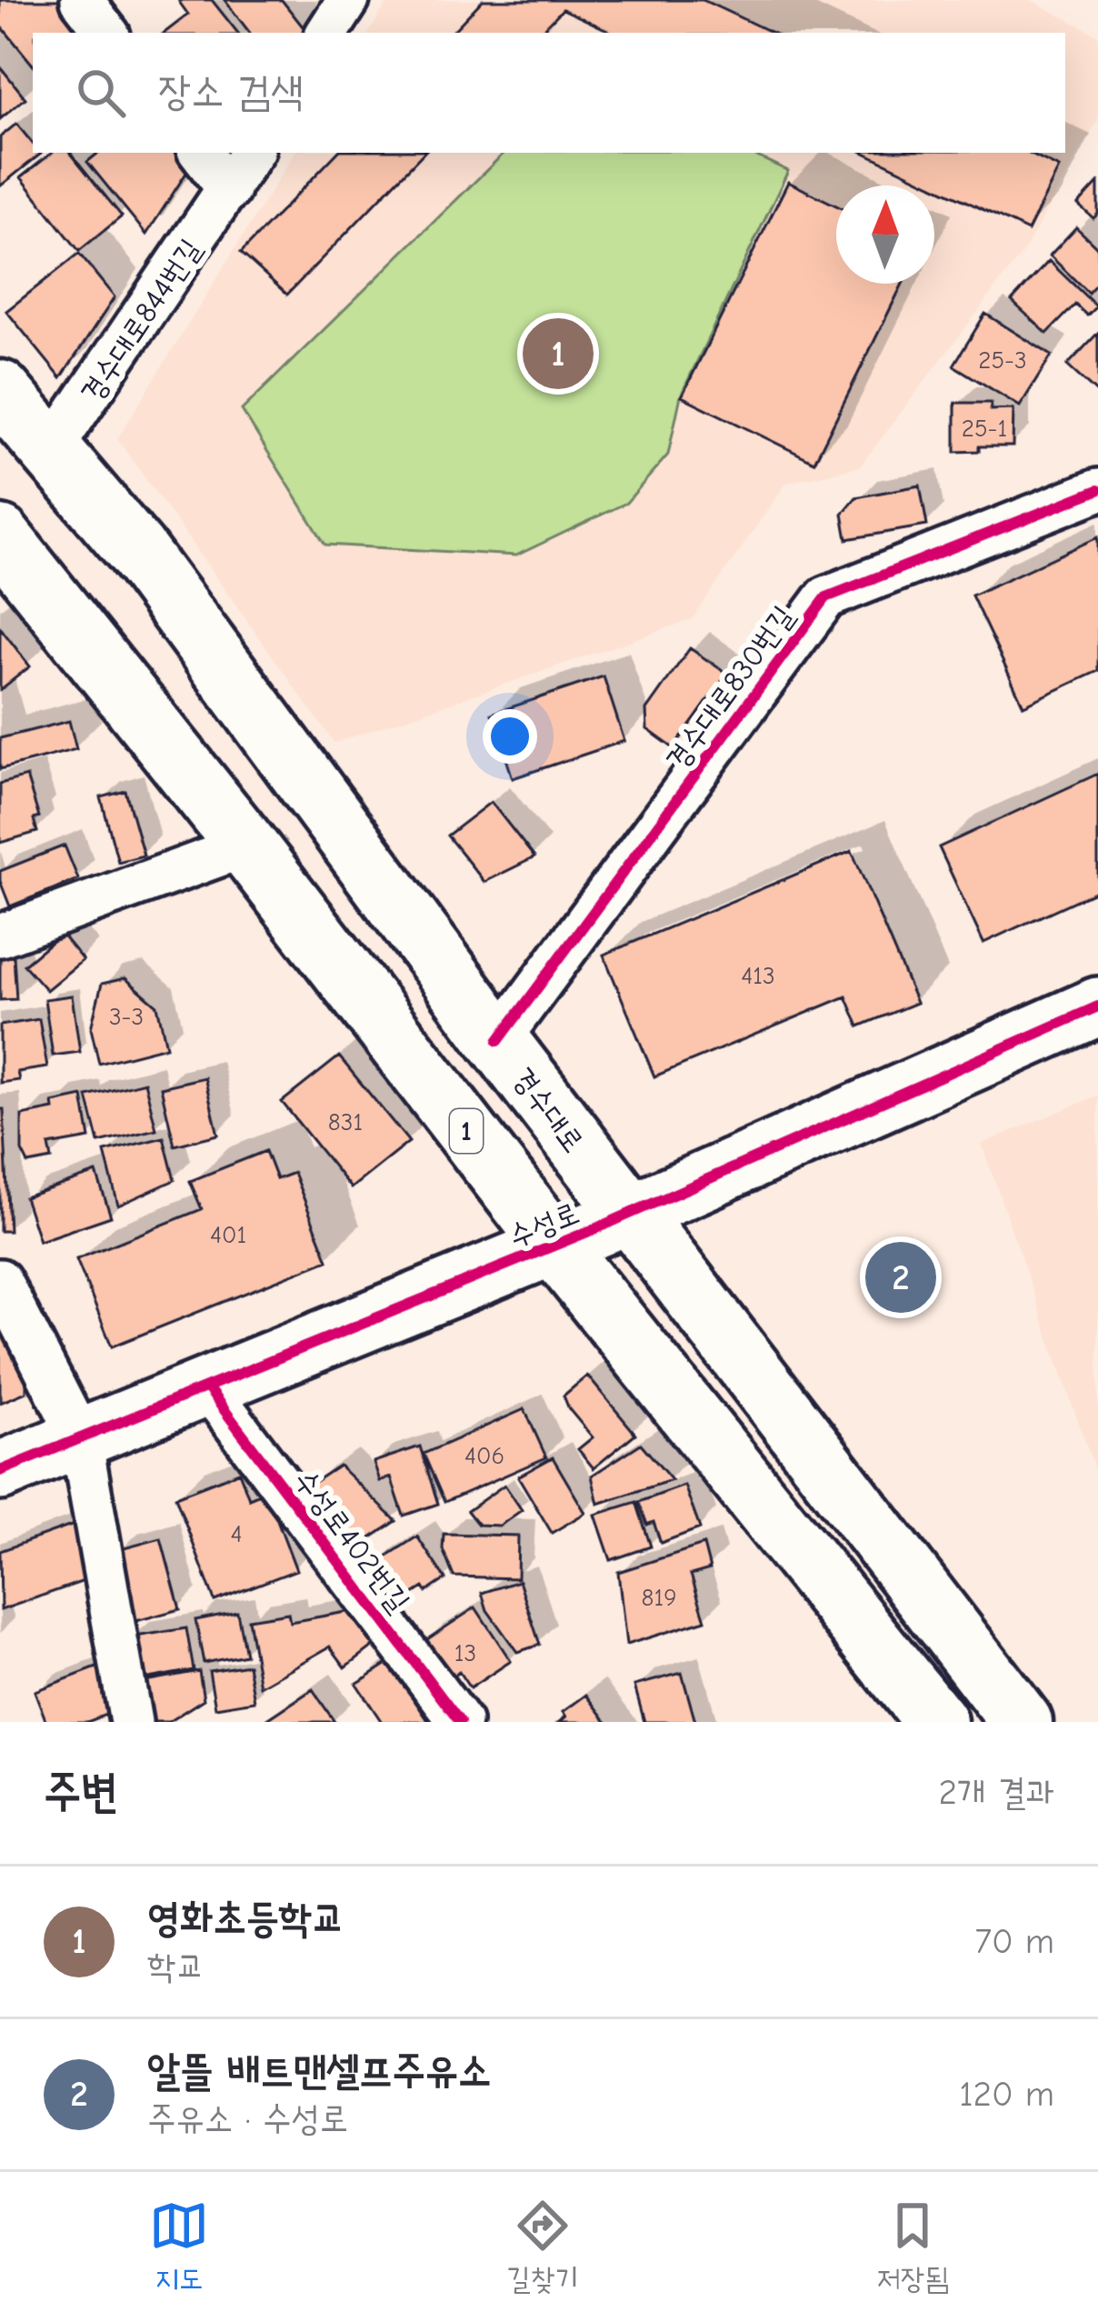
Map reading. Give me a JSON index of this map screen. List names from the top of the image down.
{
  "streets": {
    "main road": ["경수대로", "1"],
    "street": [
      "경수대로844번길",
      "경수대로830번길",
      "수성로",
      "수성로402번길"
    ]
  },
  "crossings": [
    ["경수대로844번길", "경수대로"],
    ["경수대로830번길", "경수대로"],
    ["경수대로", "수성로"],
    ["1", "수성로"],
    ["수성로", "수성로402번길"]
  ],
  "house_numbers": [
    "25-3",
    "25-1",
    "413",
    "3-3",
    "831",
    "401",
    "406",
    "4",
    "819",
    "13"
  ],
  "north": "top",
  "page": {
    "search": "장소 검색",
    "pins": ["1", "2"],
    "heading": ["주변", "2개 결과"],
    "list": [
      {
        "mark": "1",
        "name": "영화초등학교",
        "note": "학교",
        "value": "70 m"
      },
      {
        "mark": "2",
        "name": "알뜰 배트맨셀프주유소",
        "note": "주유소 · 수성로",
        "value": "120 m"
      }
    ],
    "nav": ["지도", "길찾기", "저장됨"]
  }
}
